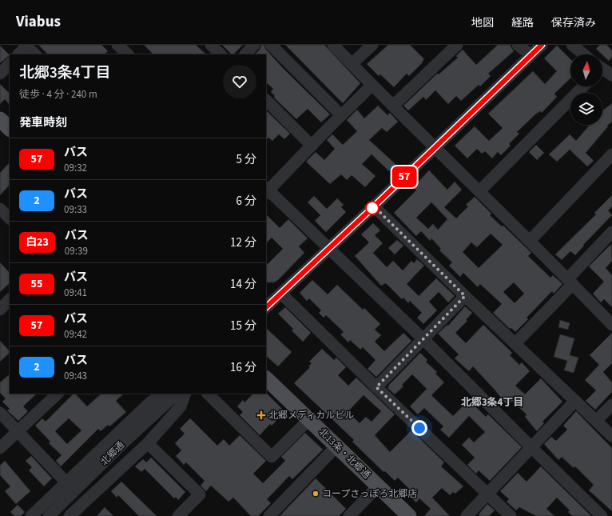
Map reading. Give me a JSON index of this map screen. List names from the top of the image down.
{
  "streets": {
    "main road": ["北13条・北郷通"],
    "street": ["北郷通"]
  },
  "districts": ["北郷3条4丁目"],
  "places": {
    "health": ["北郷メディカルビル"],
    "other": ["コープさっぽろ北郷店"]
  },
  "lines": ["bus line 57"],
  "north": "top",
  "page": {
    "header": "Viabus",
    "nav": ["地図", "経路", "保存済み"],
    "on_map": "57",
    "heading": [
      ["北郷3条4丁目", "徒歩 · 4 分 · 240 m"],
      "発車時刻"
    ],
    "list": [
      {
        "mark": "57",
        "name": "バス",
        "note": "09:32",
        "value": "5 分"
      },
      {
        "mark": "2",
        "name": "バス",
        "note": "09:33",
        "value": "6 分"
      },
      {
        "mark": "白23",
        "name": "バス",
        "note": "09:39",
        "value": "12 分"
      },
      {
        "mark": "55",
        "name": "バス",
        "note": "09:41",
        "value": "14 分"
      },
      {
        "mark": "57",
        "name": "バス",
        "note": "09:42",
        "value": "15 分"
      },
      {
        "mark": "2",
        "name": "バス",
        "note": "09:43",
        "value": "16 分"
      }
    ]
  }
}
